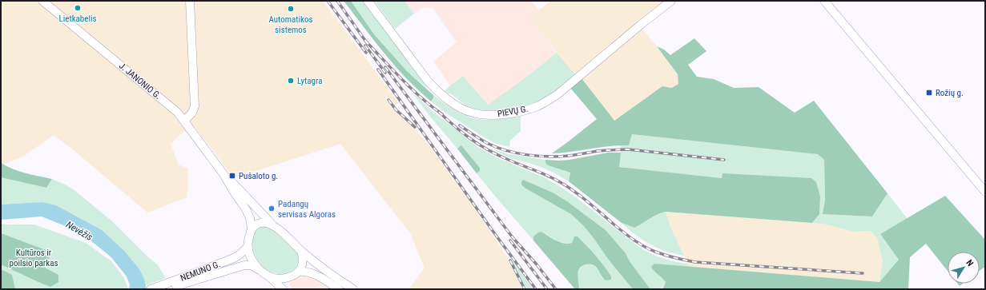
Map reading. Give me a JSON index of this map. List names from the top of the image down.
{
  "streets": {
    "main road": ["J. JANONIO G.", "PIEVŲ G.", "NEMUNO G."]
  },
  "crossings": [
    ["J. JANONIO G.", "NEMUNO G."]
  ],
  "water": ["Nevėžis"],
  "parks": ["Kultūros ir poilsio parkas"],
  "places": {
    "other": [
      "Lietkabelis",
      "Automatikos sistemos",
      "Lytagra",
      "Padangų servisas Algoras"
    ],
    "transit": ["Rožių g.", "Pušaloto g."]
  },
  "north": "top right"
}
